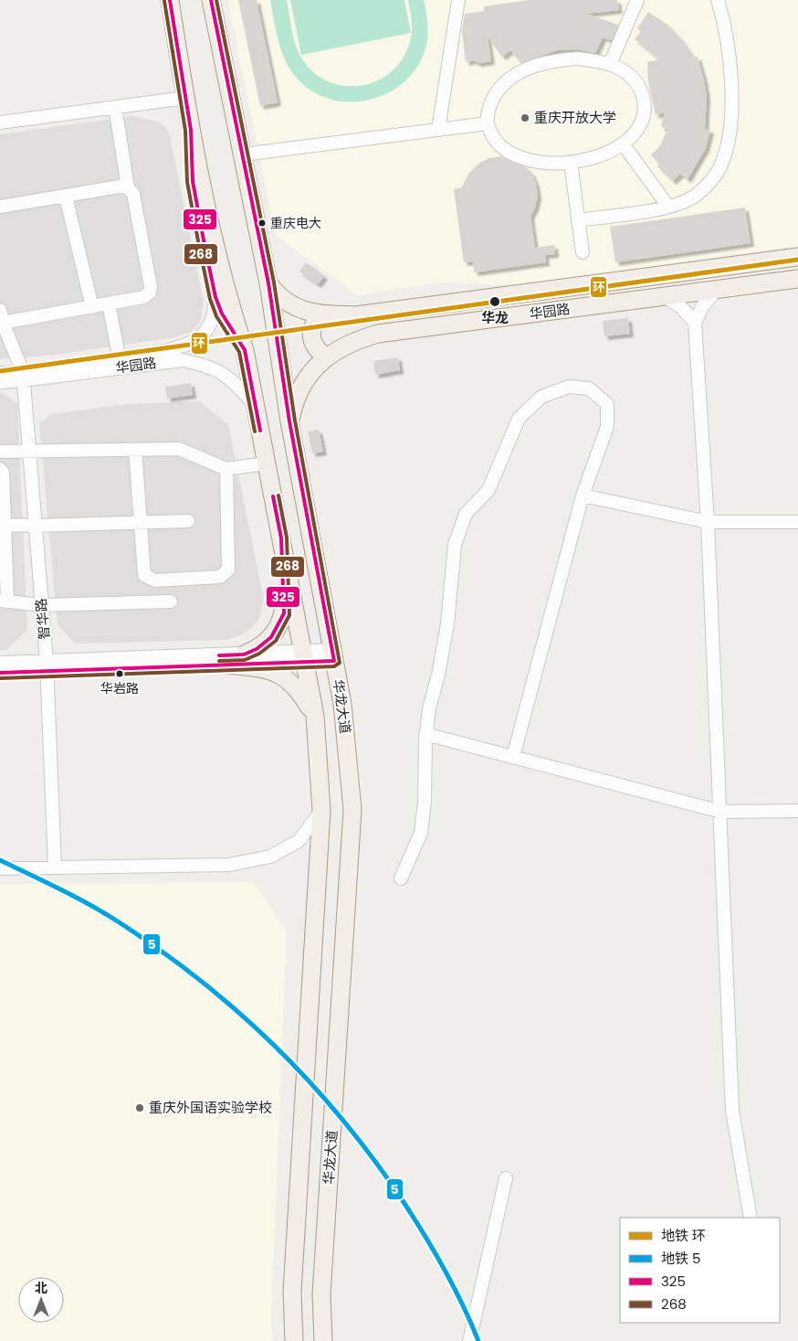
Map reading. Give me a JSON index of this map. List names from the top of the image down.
{
  "streets": {
    "main road": ["华园路", "华龙大道"],
    "street": ["智华路"]
  },
  "crossings": [
    ["华园路", "智华路"],
    ["华园路", "华龙大道"]
  ],
  "places": [
    "重庆开放大学",
    "重庆电大",
    "华龙",
    "华岩路",
    "重庆外国语实验学校"
  ],
  "lines": [
    "transit line 325",
    "transit line 268",
    "metro line 环",
    "metro line 5"
  ],
  "legend": [
    "地铁 环",
    "地铁 5",
    "325",
    "268"
  ],
  "north": "top"
}
